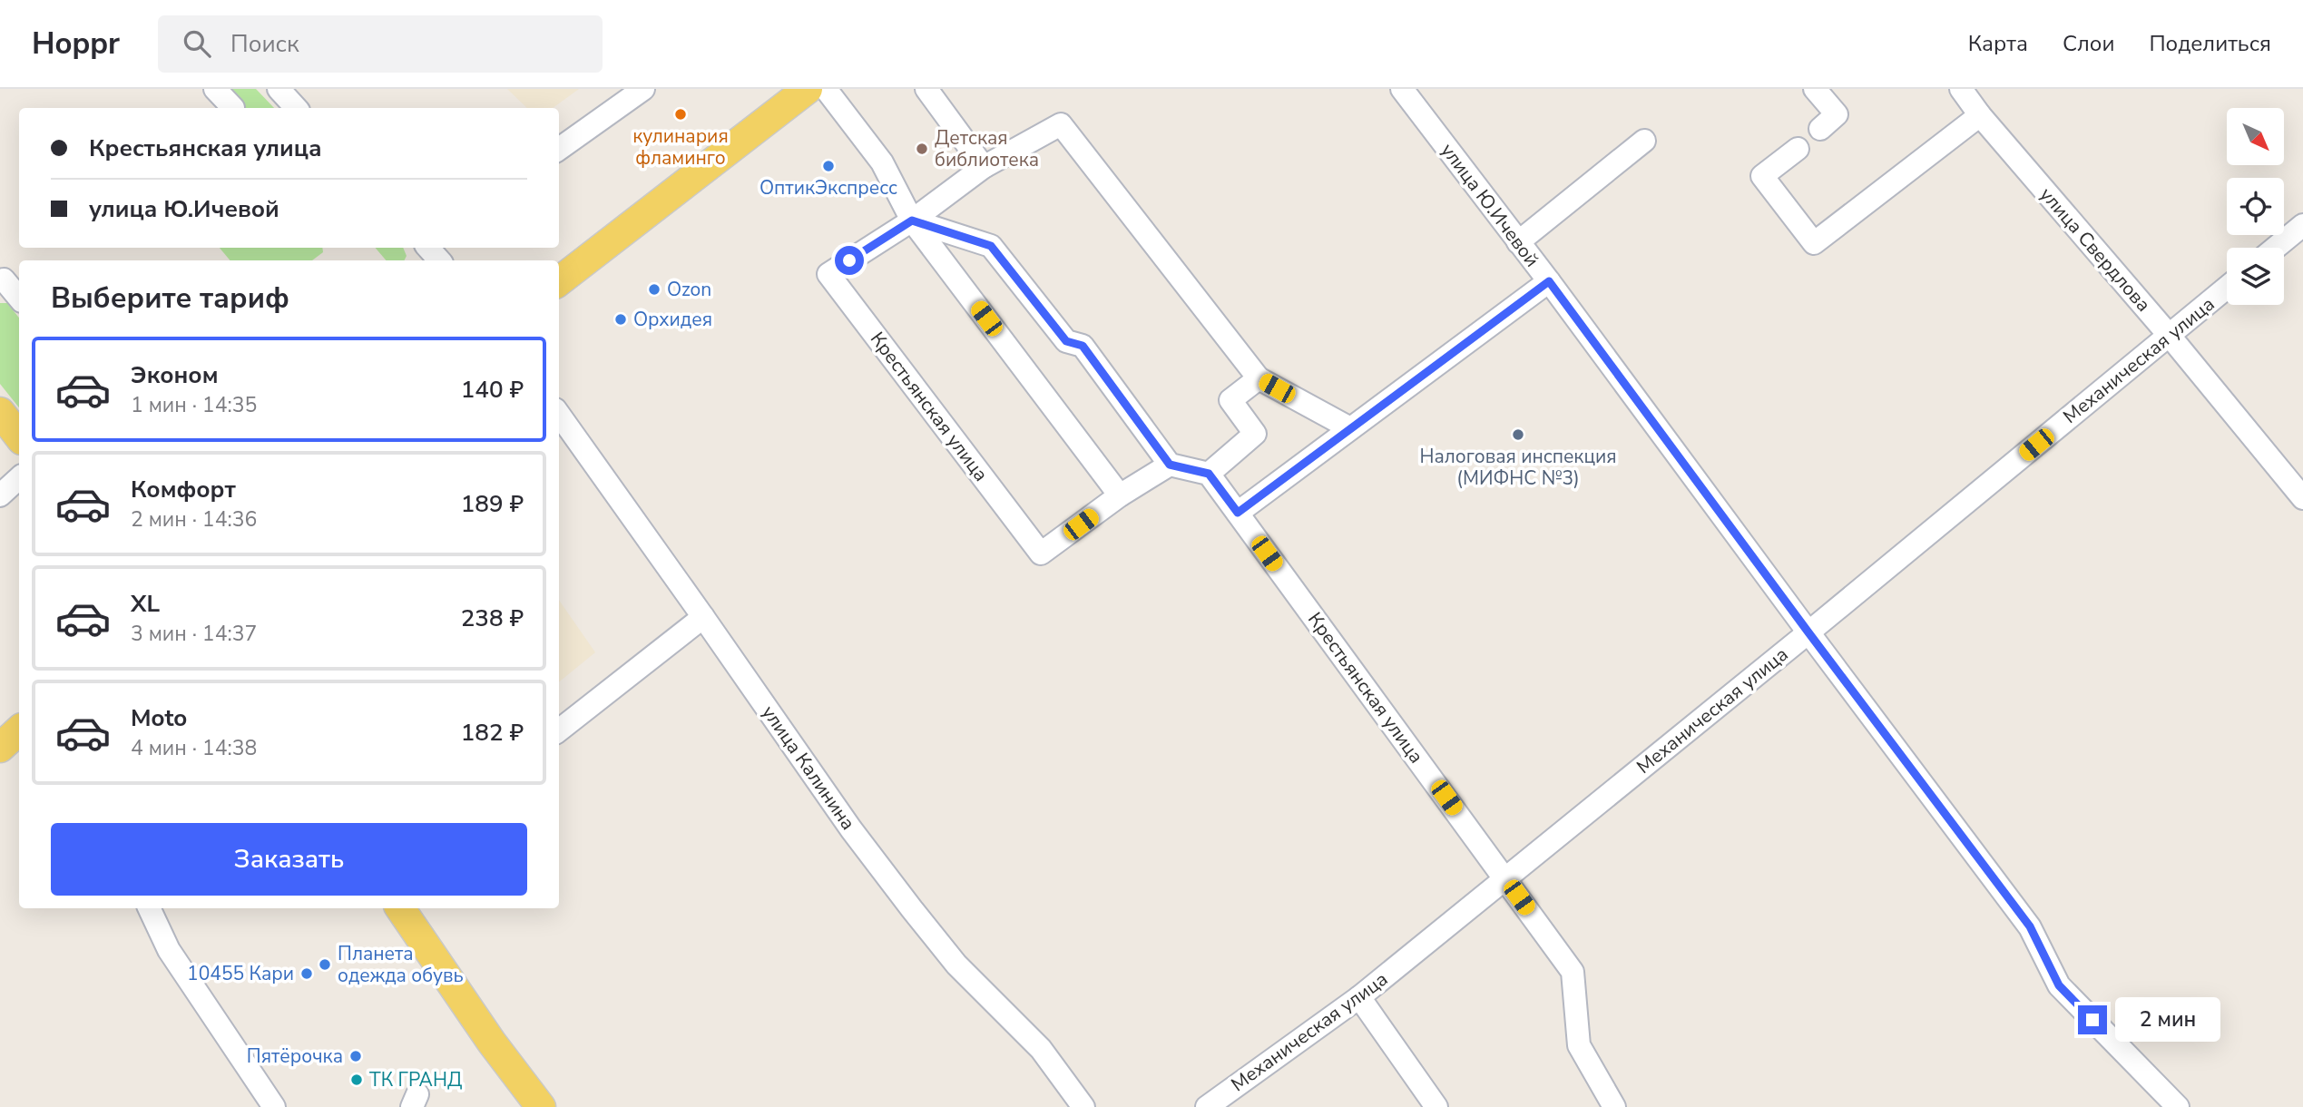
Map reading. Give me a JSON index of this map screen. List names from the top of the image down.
{
  "streets": {
    "street": [
      "улица Ю.Ичевой",
      "улица Свердлова",
      "Механическая улица",
      "Крестьянская улица",
      "улица Калинина"
    ]
  },
  "crossings": [
    ["улица Ю.Ичевой", "Механическая улица"],
    ["улица Свердлова", "Механическая улица"],
    ["Механическая улица", "Крестьянская улица"]
  ],
  "places": [
    "кулинария фламинго",
    "Детская библиотека",
    "ОптикЭкспресс",
    "Ozon",
    "Орхидея",
    "Налоговая инспекция (МИФНС №3)",
    "Планета одежда обувь",
    "10455 Кари",
    "Пятёрочка",
    "ТК ГРАНД"
  ],
  "north": "bottom right",
  "page": {
    "header": "Hoppr",
    "search": "Поиск",
    "nav": ["Карта", "Слои", "Поделиться"],
    "banner": ["Крестьянская улица", "улица Ю.Ичевой"],
    "heading": "Выберите тариф",
    "list": [
      {
        "name": "Эконом",
        "note": "1 мин · 14:35",
        "value": "140 ₽"
      },
      {
        "name": "Комфорт",
        "note": "2 мин · 14:36",
        "value": "189 ₽"
      },
      {
        "name": "XL",
        "note": "3 мин · 14:37",
        "value": "238 ₽"
      },
      {
        "name": "Moto",
        "note": "4 мин · 14:38",
        "value": "182 ₽"
      }
    ],
    "buttons": "Заказать",
    "bubble": "2 мин"
  }
}
